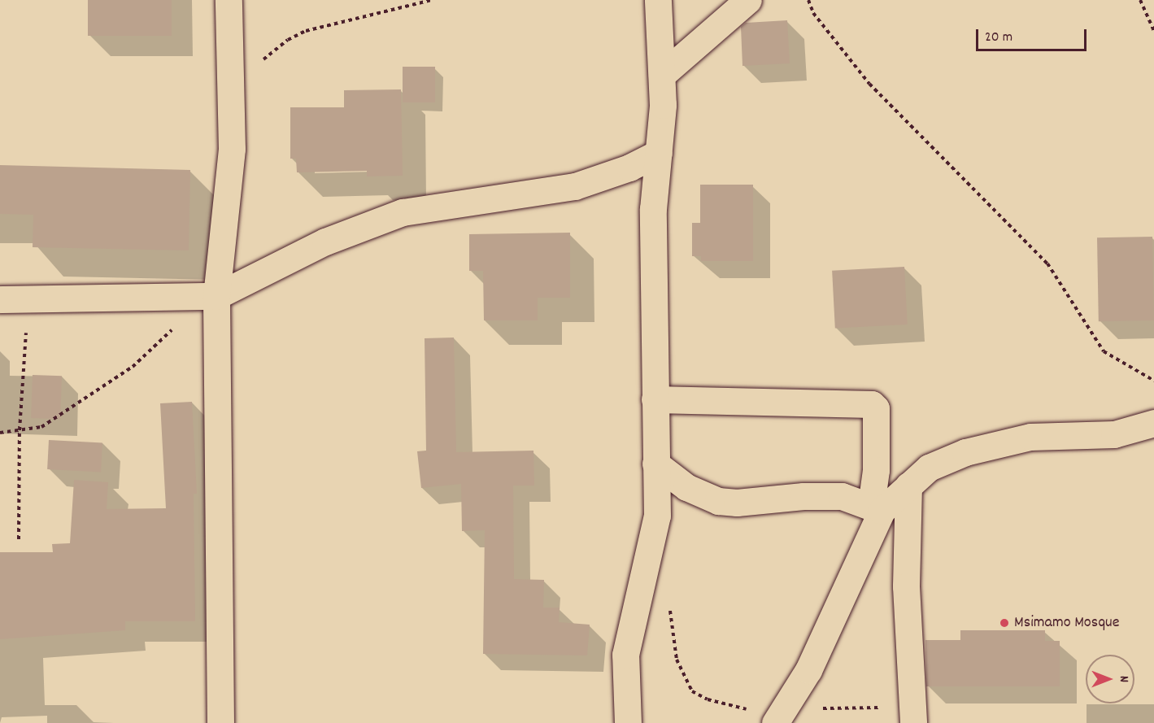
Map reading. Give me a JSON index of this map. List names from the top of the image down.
{
  "places": ["Msimamo Mosque"],
  "scale_bar": "20 m",
  "north": "right"
}
